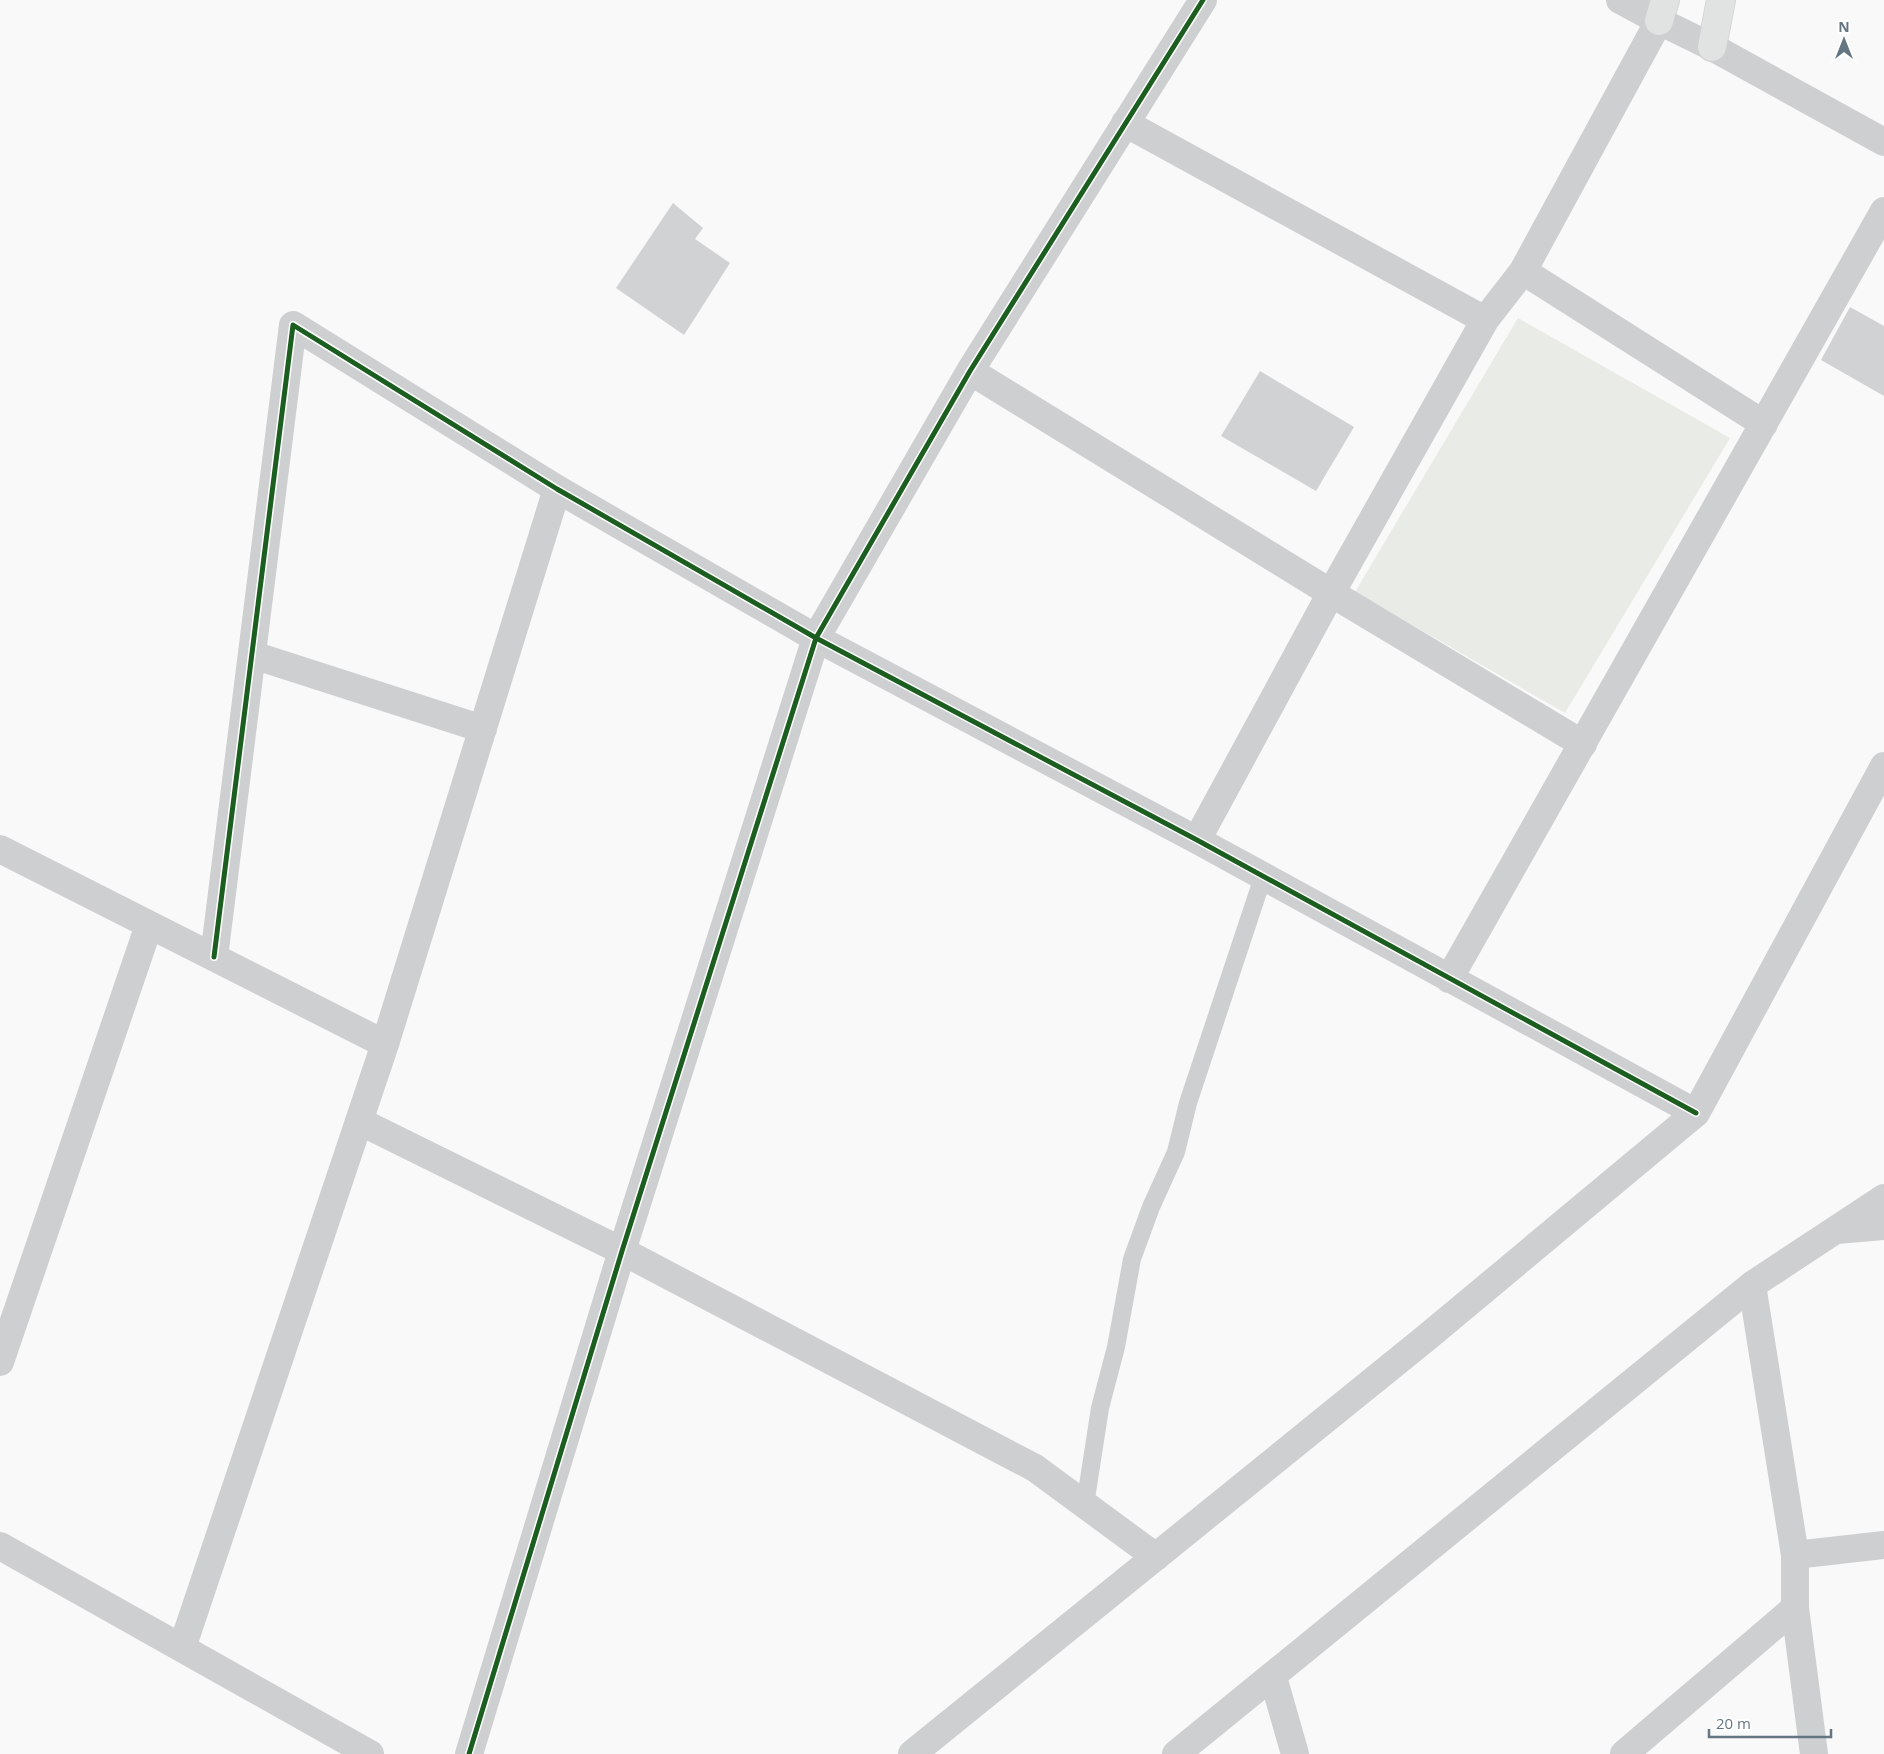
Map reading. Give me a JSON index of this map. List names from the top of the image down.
{
  "scale_bar": "20 m",
  "north": "top"
}
